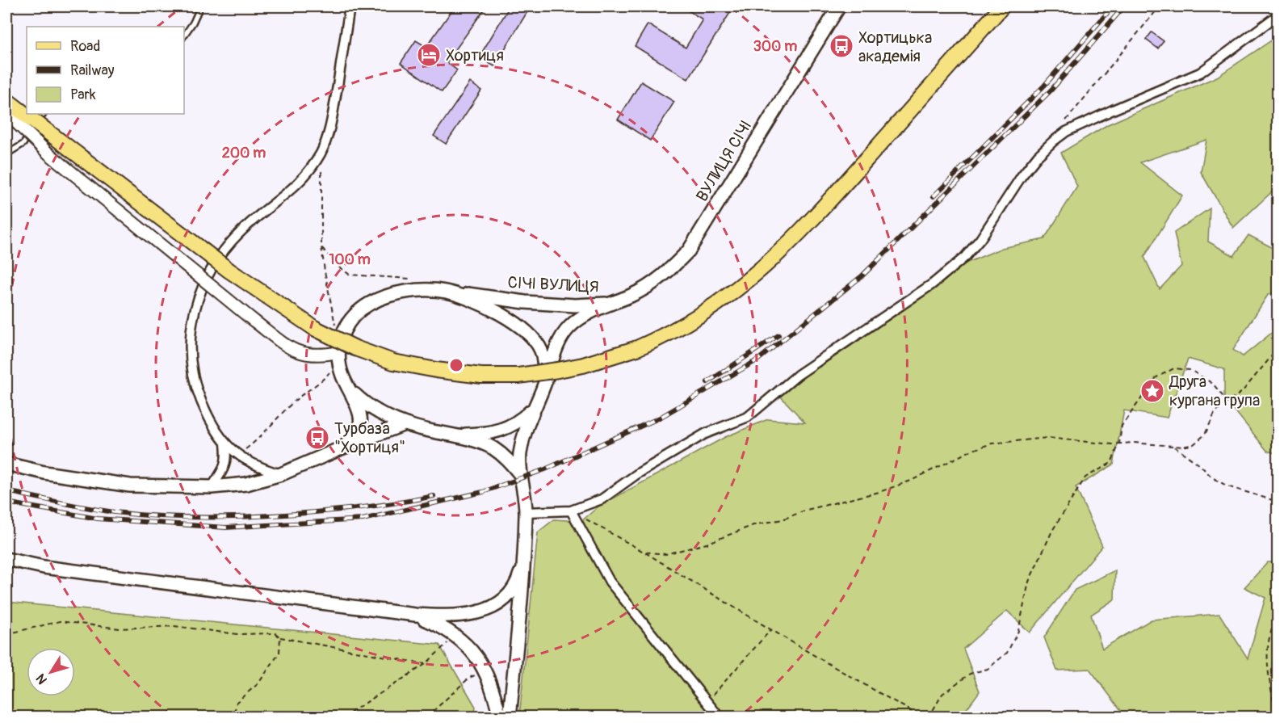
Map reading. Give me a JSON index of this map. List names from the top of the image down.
{
  "streets": {
    "main road": ["ВУЛИЦЯ СІЧІ", "СІЧІ ВУЛИЦЯ"]
  },
  "crossings": [
    ["ВУЛИЦЯ СІЧІ", "СІЧІ ВУЛИЦЯ"]
  ],
  "places": {
    "bus stop": ["Хортицька академія", "Турбаза \"Хортиця\""],
    "hotel": ["Хортиця"],
    "place": ["Друга кургана група"]
  },
  "legend": ["Road", "Railway", "Park"],
  "north": "bottom left",
  "rings": ["300 m", "200 m", "100 m"]
}
